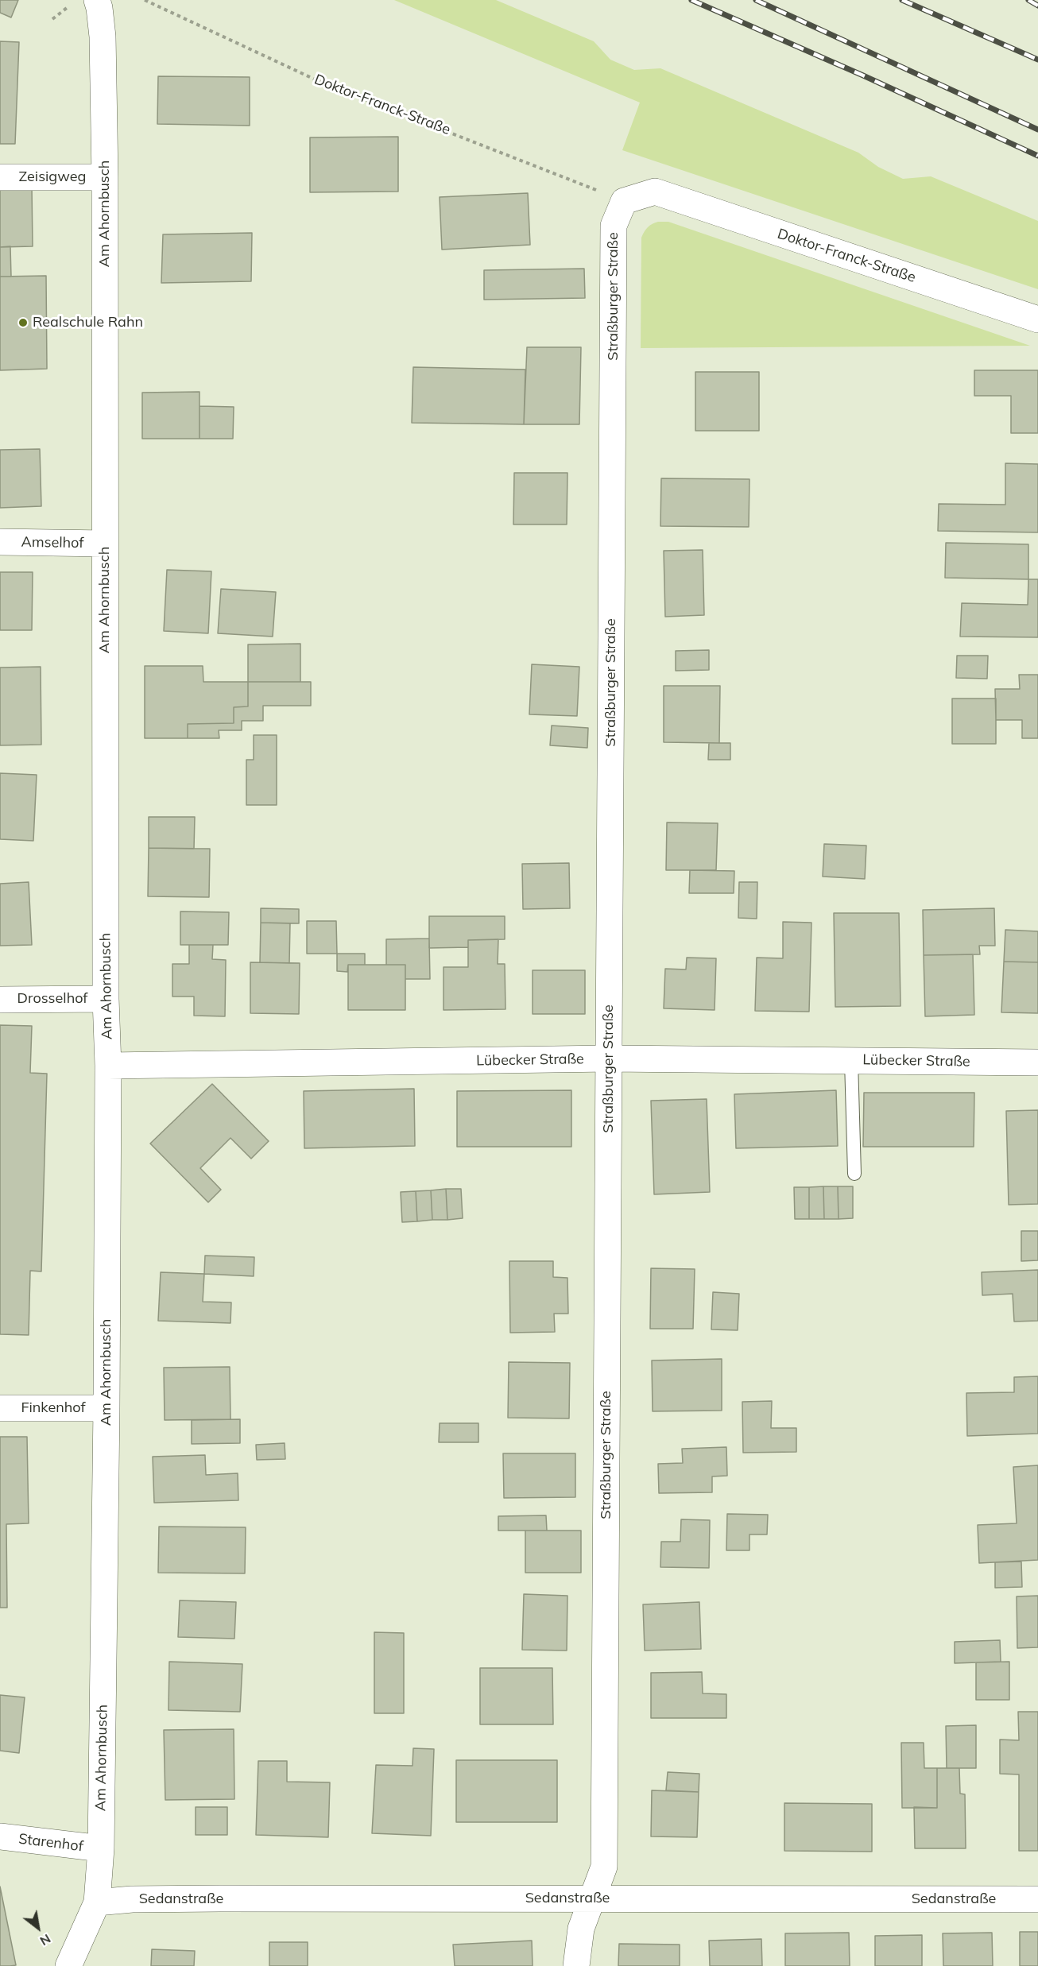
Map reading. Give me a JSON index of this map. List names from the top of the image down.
{
  "streets": {
    "street": [
      "Doktor-Franck-Straße",
      "Zeisigweg",
      "Am Ahornbusch",
      "Straßburger Straße",
      "Amselhof",
      "Drosselhof",
      "Lübecker Straße",
      "Finkenhof",
      "Starenhof",
      "Sedanstraße"
    ]
  },
  "crossings": [
    ["Doktor-Franck-Straße", "Straßburger Straße"],
    ["Zeisigweg", "Am Ahornbusch"],
    ["Am Ahornbusch", "Amselhof"],
    ["Am Ahornbusch", "Drosselhof"],
    ["Am Ahornbusch", "Lübecker Straße"],
    ["Am Ahornbusch", "Finkenhof"],
    ["Am Ahornbusch", "Starenhof"],
    ["Am Ahornbusch", "Sedanstraße"],
    ["Straßburger Straße", "Lübecker Straße"],
    ["Straßburger Straße", "Sedanstraße"]
  ],
  "places": ["Realschule Rahn"],
  "north": "bottom right"
}
